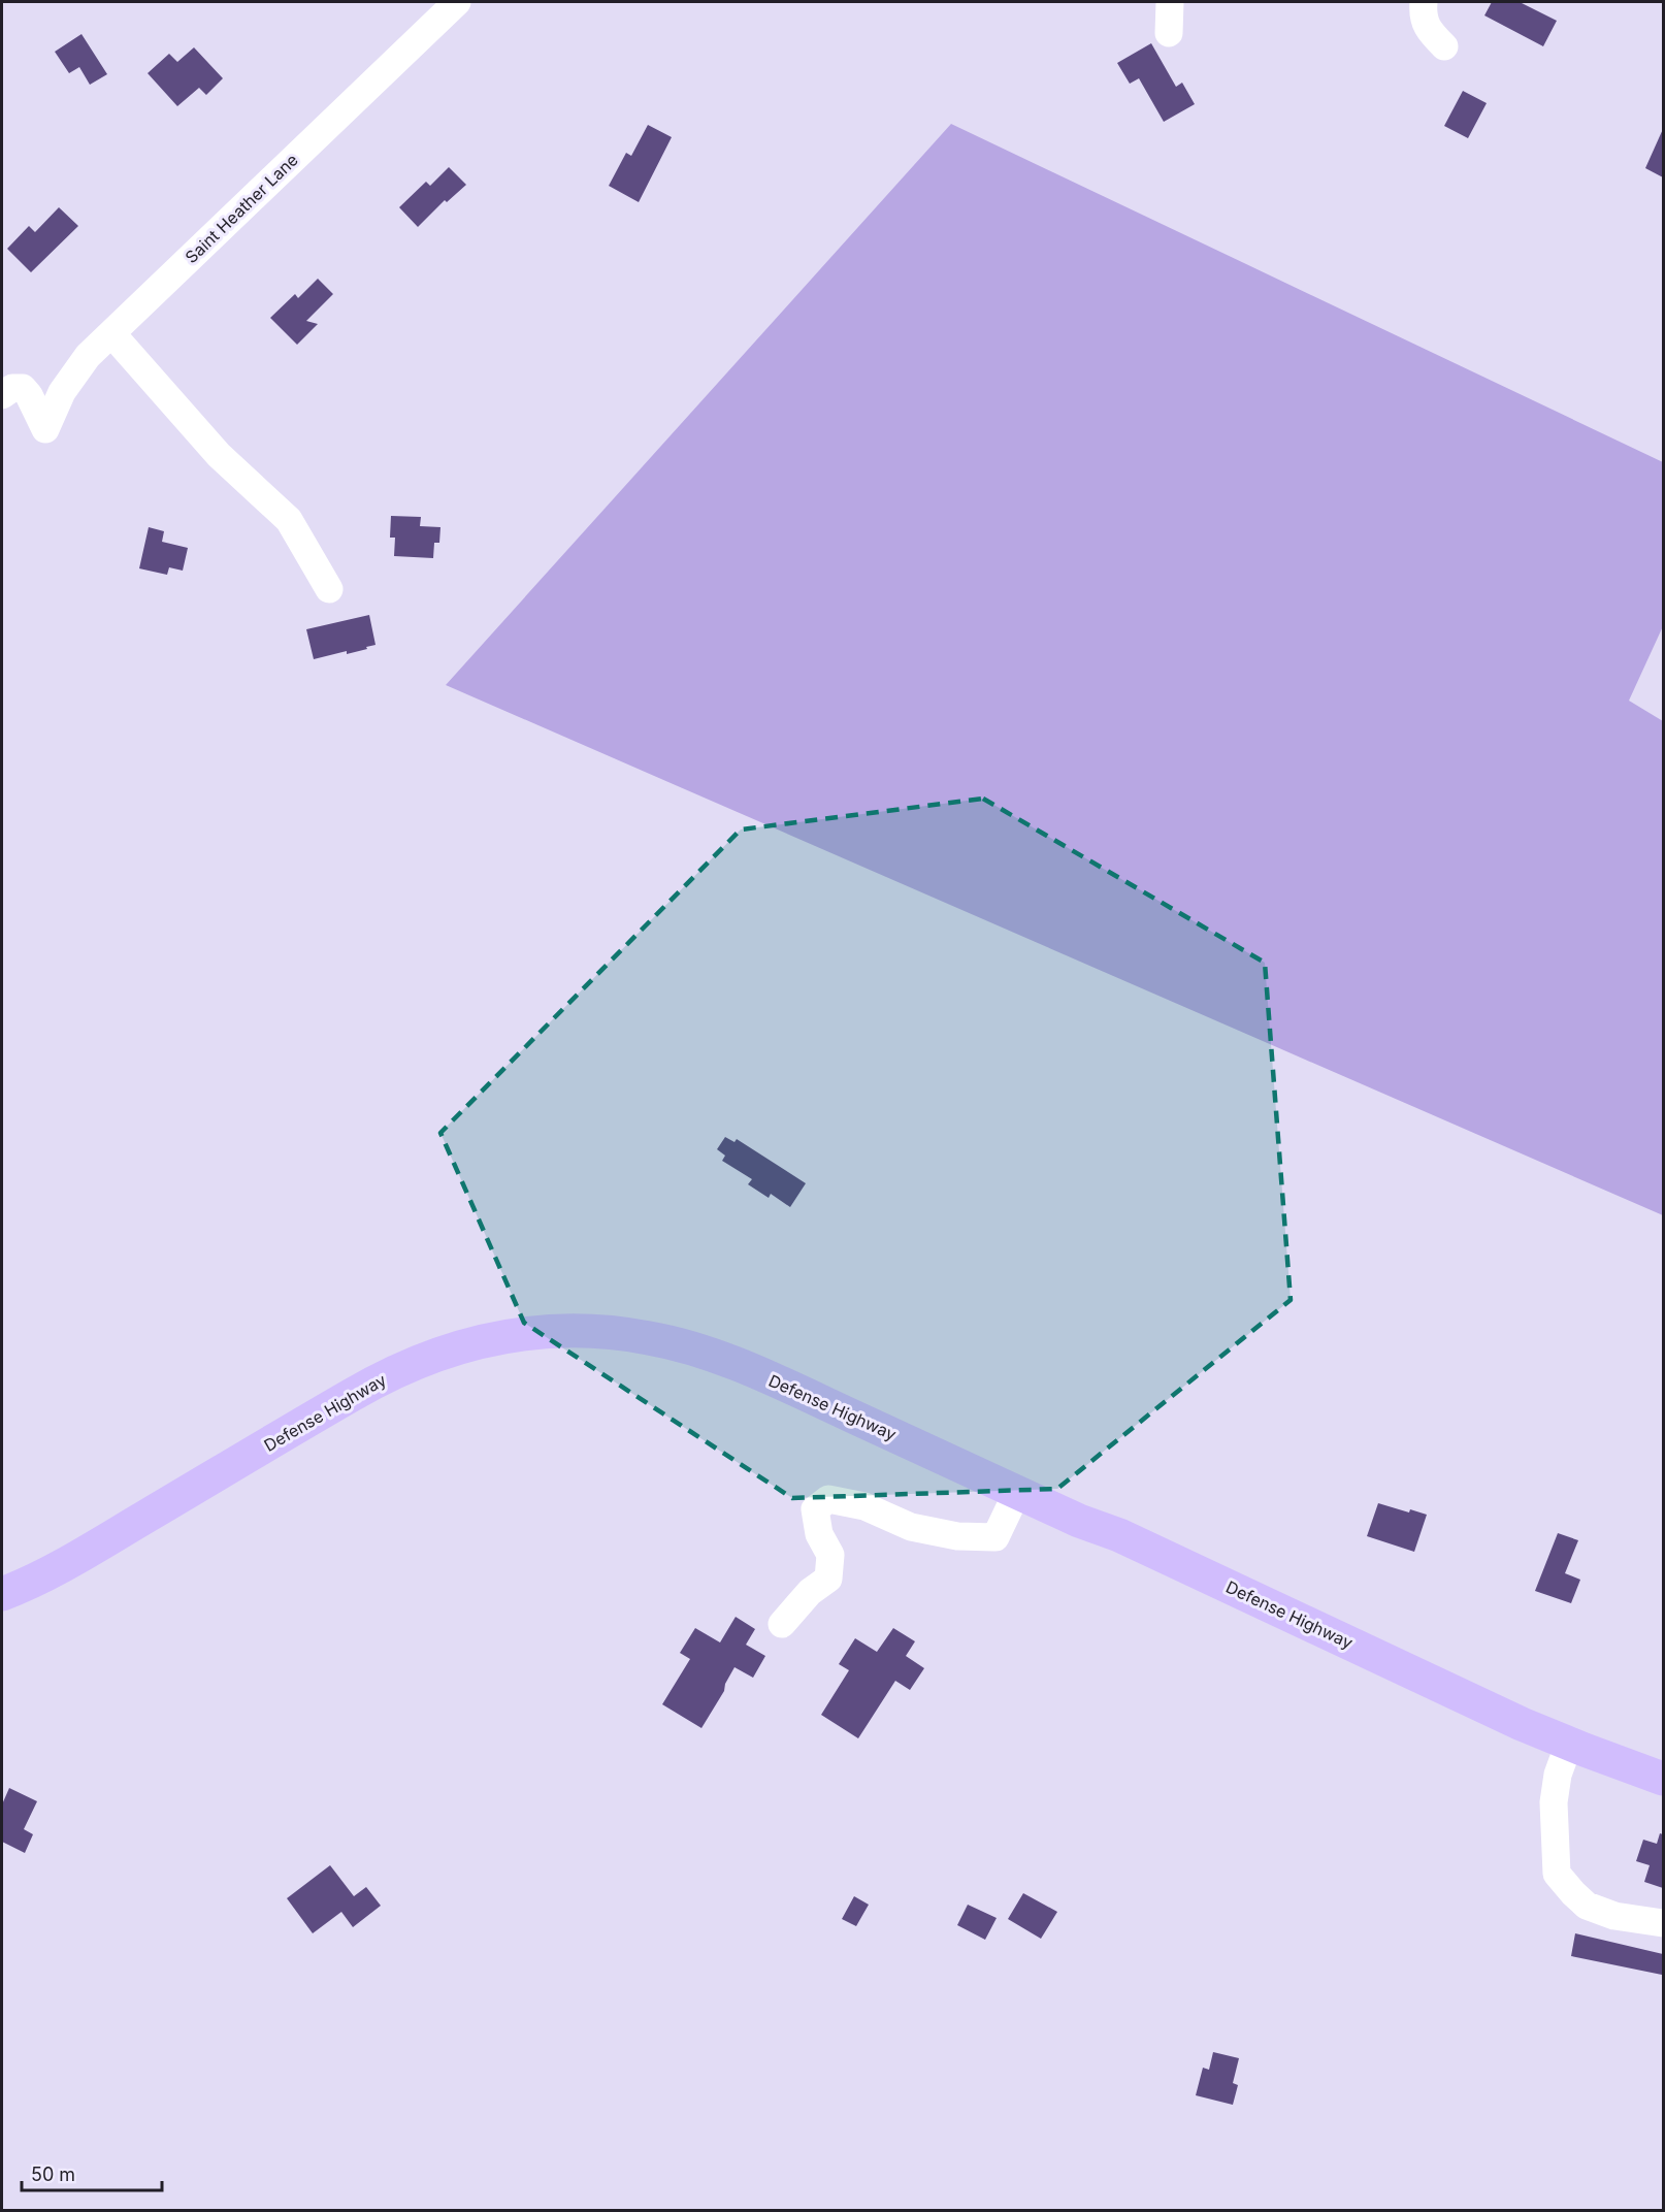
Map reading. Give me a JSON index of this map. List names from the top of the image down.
{
  "streets": {
    "main road": ["Defense Highway"],
    "street": ["Saint Heather Lane"]
  },
  "scale_bar": "50 m"
}
